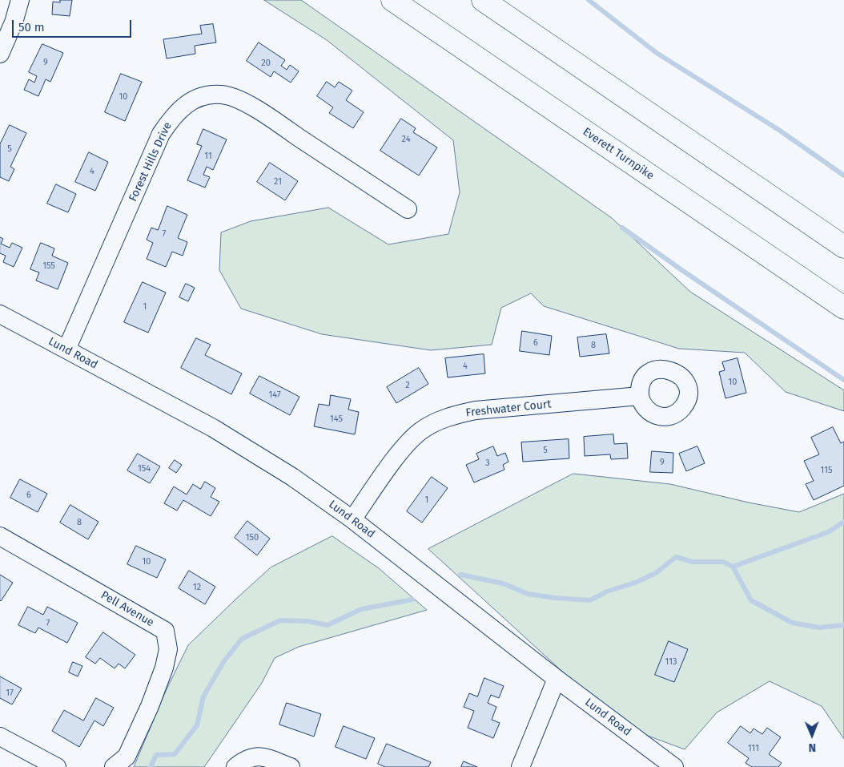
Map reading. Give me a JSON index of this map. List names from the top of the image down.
{
  "streets": {
    "highway": ["Everett Turnpike"],
    "street": [
      "Forest Hills Drive",
      "Lund Road",
      "Freshwater Court",
      "Pell Avenue"
    ]
  },
  "crossings": [
    ["Forest Hills Drive", "Lund Road"],
    ["Lund Road", "Freshwater Court"]
  ],
  "house_numbers": [
    "9",
    "20",
    "10",
    "24",
    "5",
    "11",
    "4",
    "21",
    "7",
    "155",
    "1",
    "6",
    "8",
    "4",
    "10",
    "2",
    "147",
    "145",
    "5",
    "9",
    "3",
    "154",
    "115",
    "6",
    "1",
    "8",
    "150",
    "10",
    "12",
    "7",
    "113",
    "17",
    "111"
  ],
  "scale_bar": "50 m",
  "north": "bottom"
}
